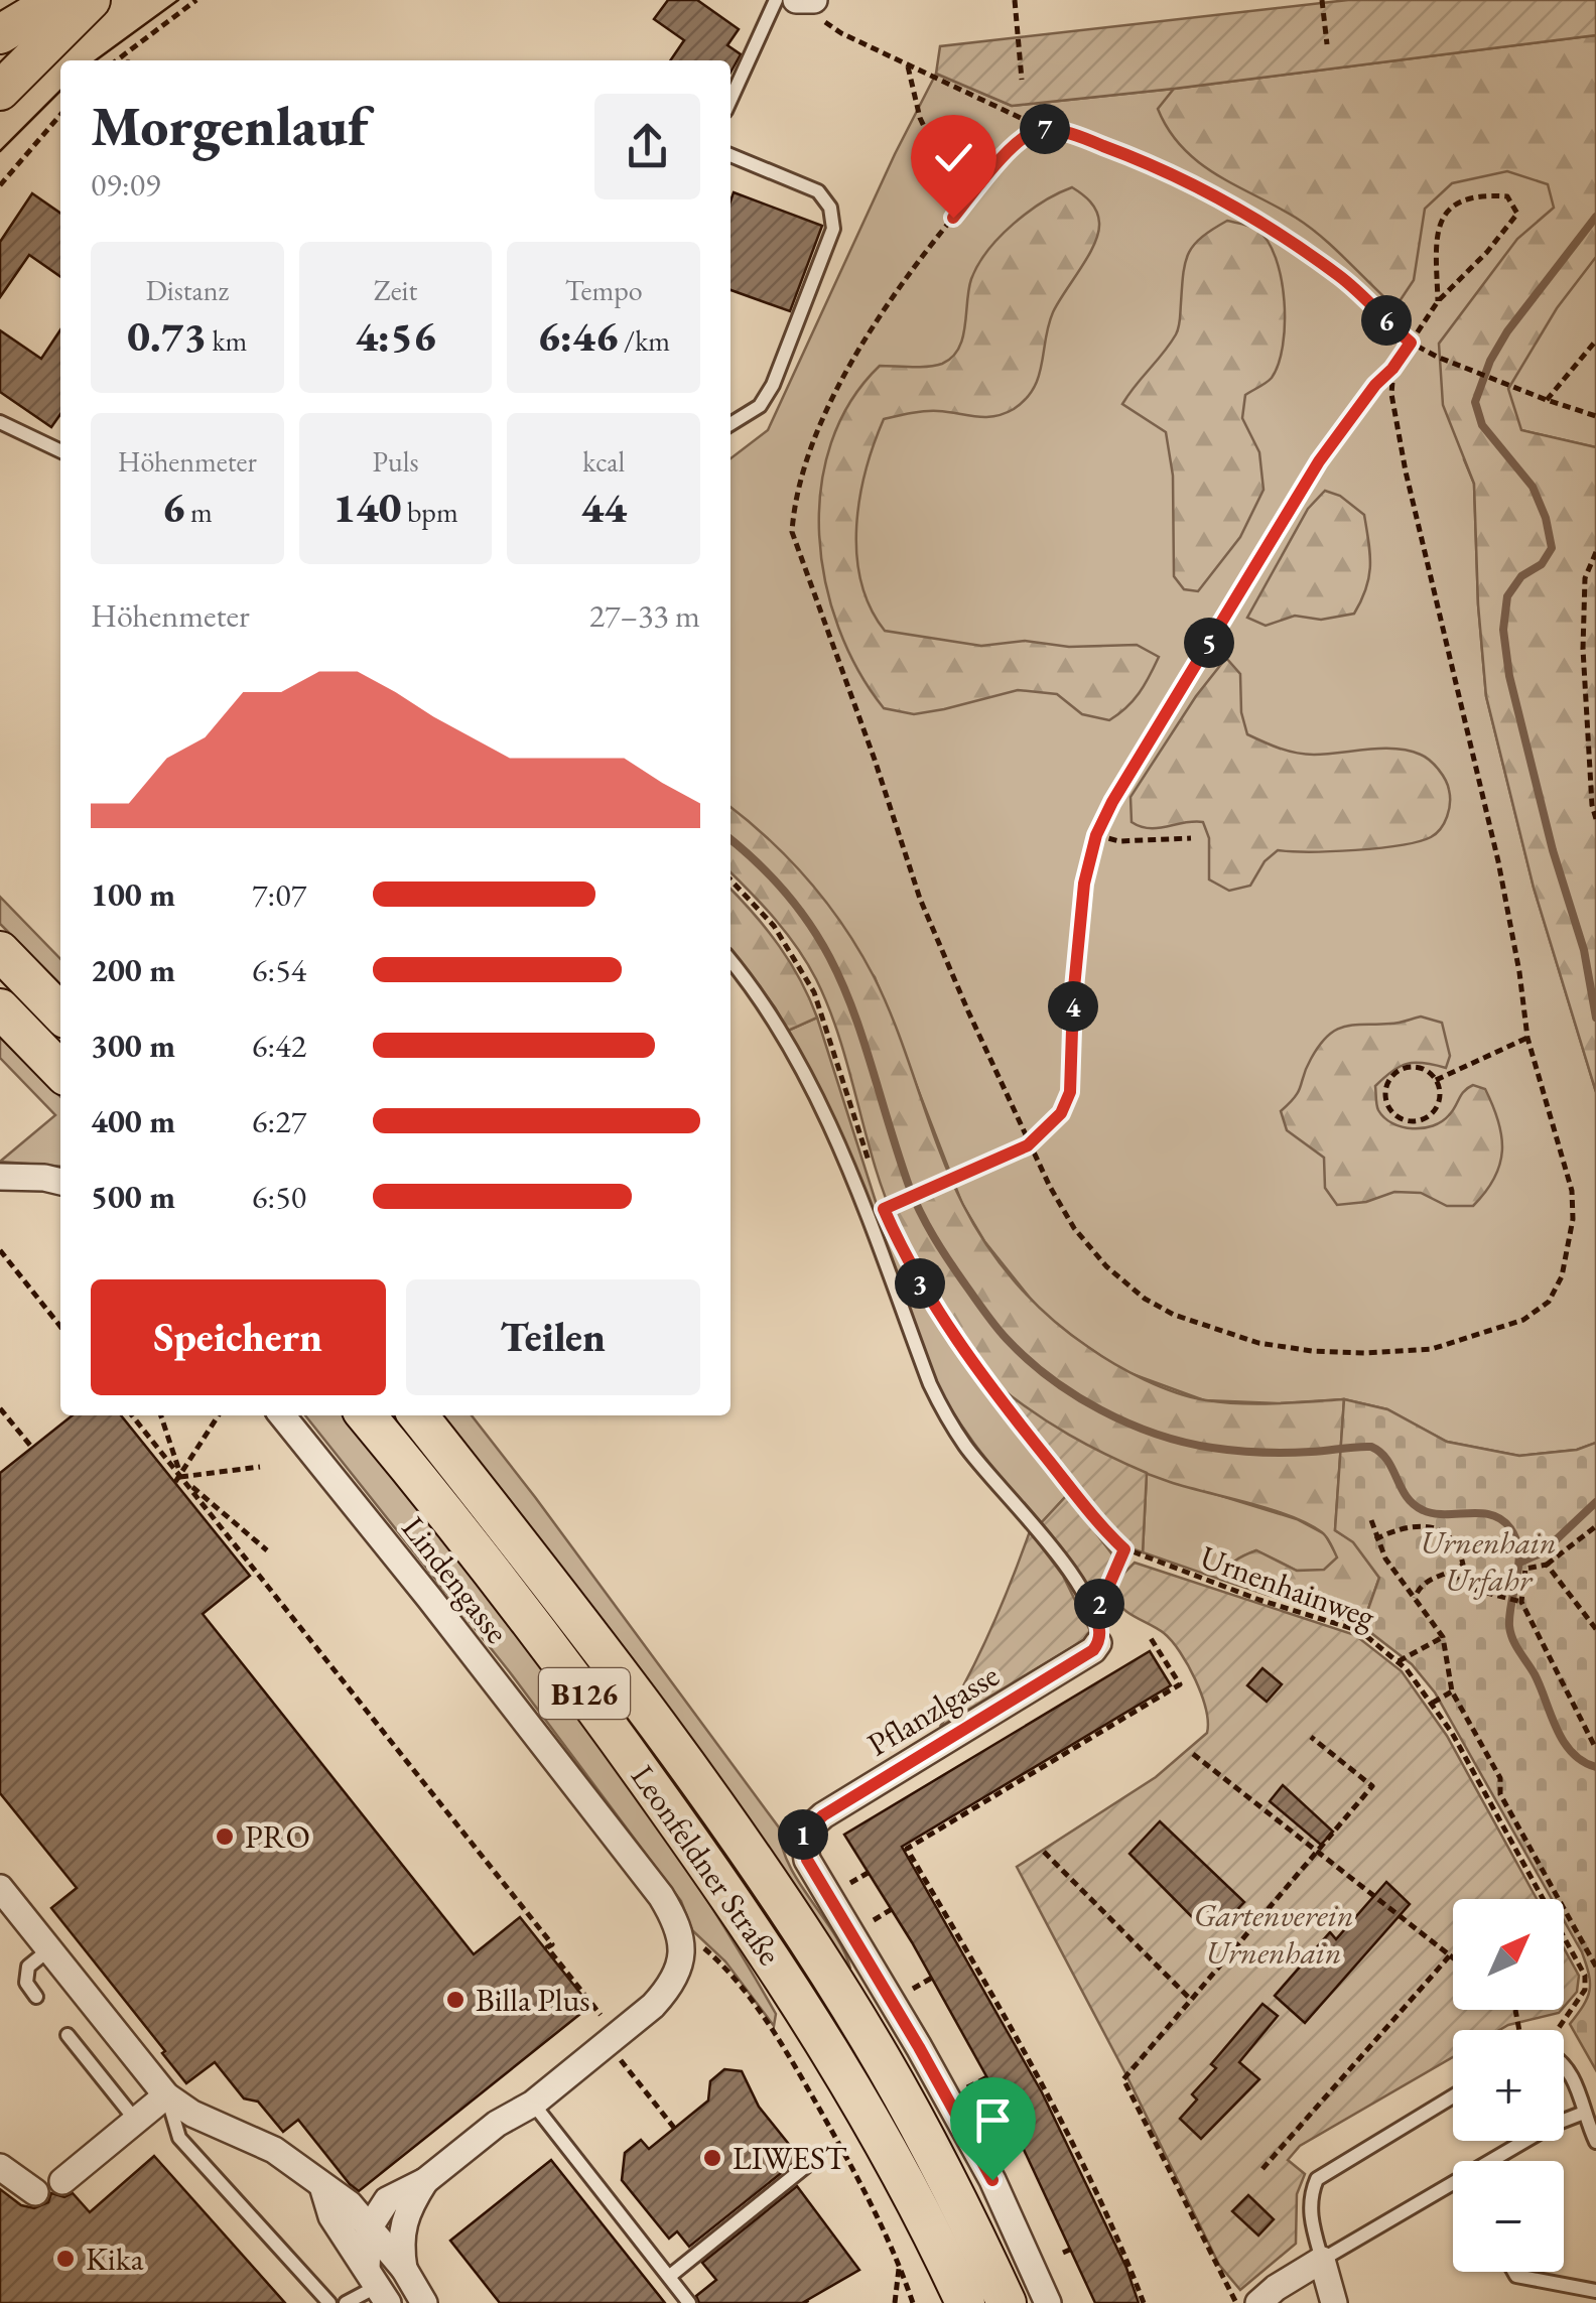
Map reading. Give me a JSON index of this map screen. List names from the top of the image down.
{
  "streets": {
    "main road": ["B126", "Leonfeldner Straße"],
    "street": ["Lindengasse", "Pflanzlgasse"],
    "path": ["Urnenhainweg"]
  },
  "parks": ["Urnenhain Urfahr", "Gartenverein Urnenhain"],
  "places": [
    "PRO",
    "Billa Plus",
    "LIWEST",
    "Kika"
  ],
  "north": "top right",
  "page": {
    "heading": ["Morgenlauf", "09:09"],
    "pins": [
      "7",
      "6",
      "5",
      "4",
      "3",
      "2",
      "1"
    ],
    "stats": [
      ["Distanz", "0.73 km"],
      ["Zeit", "4:56"],
      ["Tempo", "6:46 /km"],
      ["Höhenmeter", "6 m"],
      ["Puls", "140 bpm"],
      ["kcal", "44"]
    ],
    "chart": ["Höhenmeter", "27–33 m"],
    "list": [
      {
        "name": "100 m",
        "note": "7:07"
      },
      {
        "name": "200 m",
        "note": "6:54"
      },
      {
        "name": "300 m",
        "note": "6:42"
      },
      {
        "name": "400 m",
        "note": "6:27"
      },
      {
        "name": "500 m",
        "note": "6:50"
      }
    ],
    "buttons": ["Speichern", "Teilen"],
    "map_buttons": ["+", "−"]
  }
}
